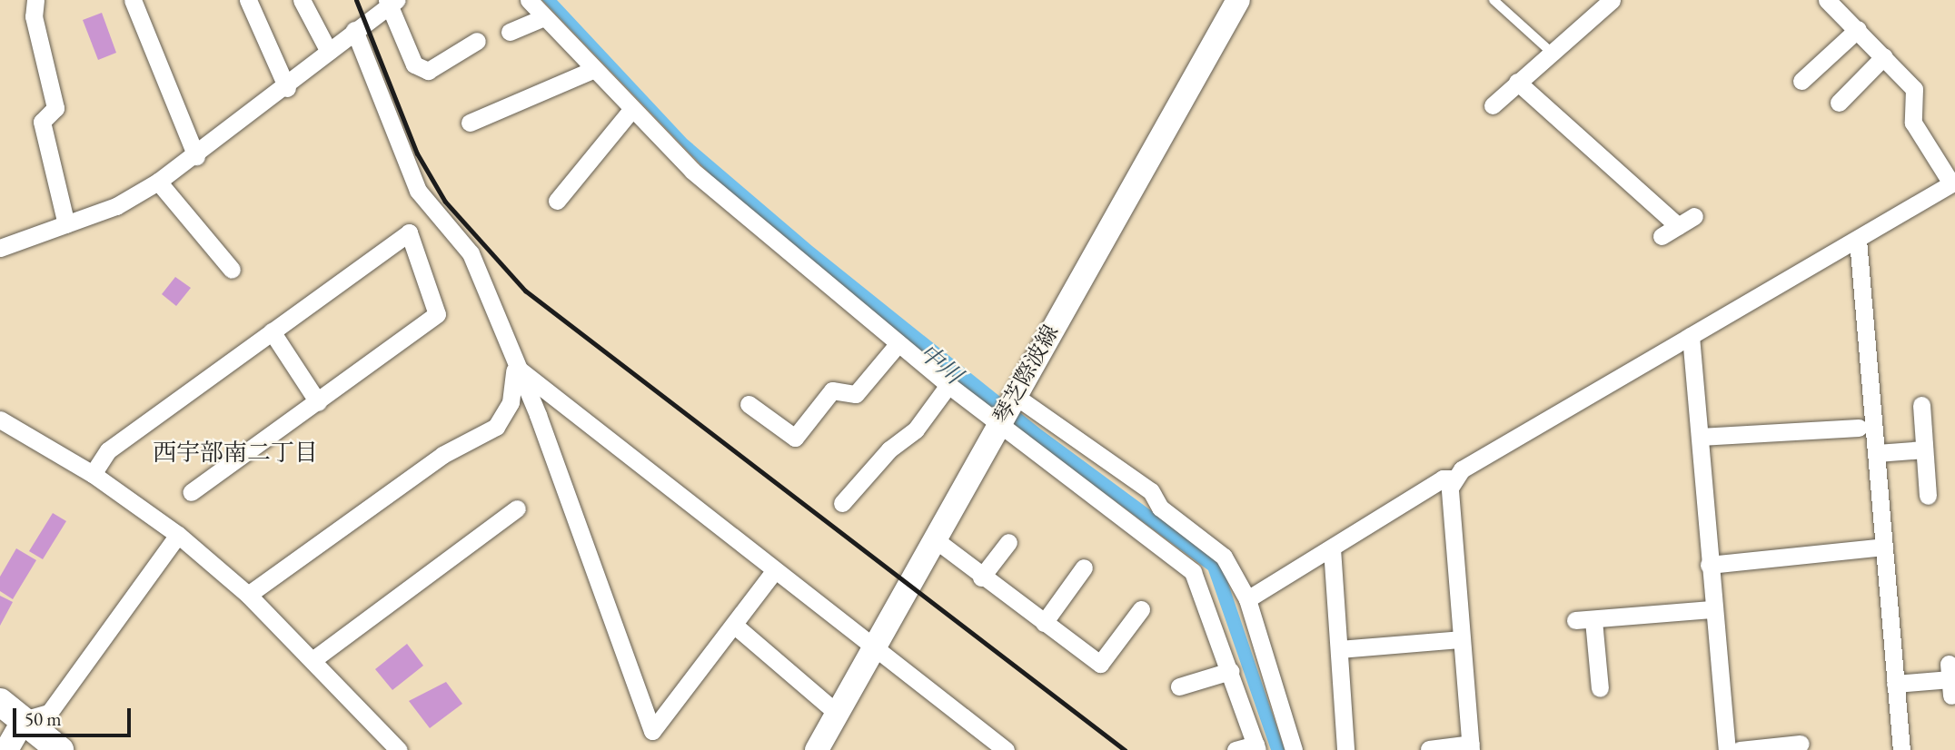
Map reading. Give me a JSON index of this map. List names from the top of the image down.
{
  "streets": {
    "main road": ["琴芝際波線"]
  },
  "districts": ["西宇部南二丁目"],
  "water": ["中川"],
  "scale_bar": "50 m"
}
